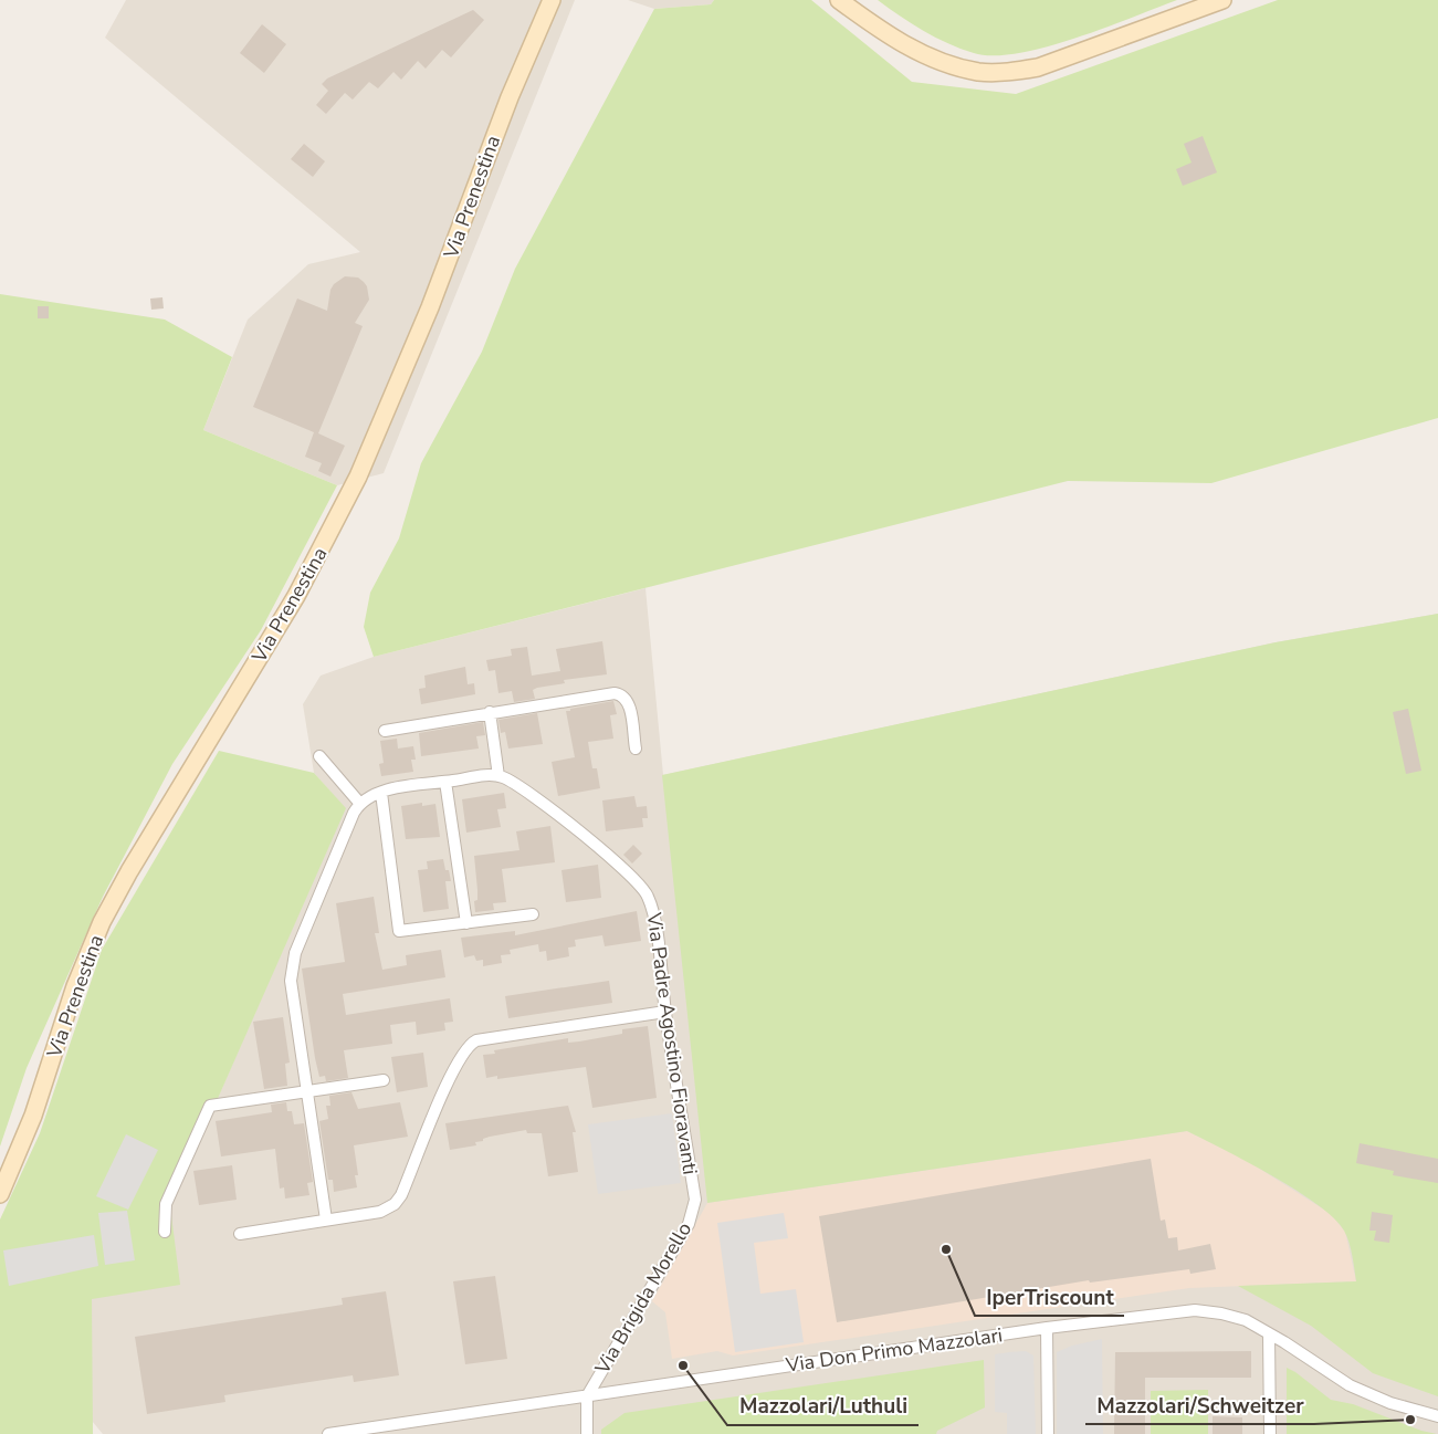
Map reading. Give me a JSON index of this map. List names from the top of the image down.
{
  "streets": {
    "main road": ["Via Prenestina"],
    "street": ["Via Padre Agostino Fioravanti", "Via Brigida Morello", "Via Don Primo Mazzolari"]
  },
  "crossings": [
    ["Via Padre Agostino Fioravanti", "Via Brigida Morello"],
    ["Via Brigida Morello", "Via Don Primo Mazzolari"]
  ],
  "places": ["IperTriscount", "Mazzolari/Luthuli", "Mazzolari/Schweitzer"]
}
